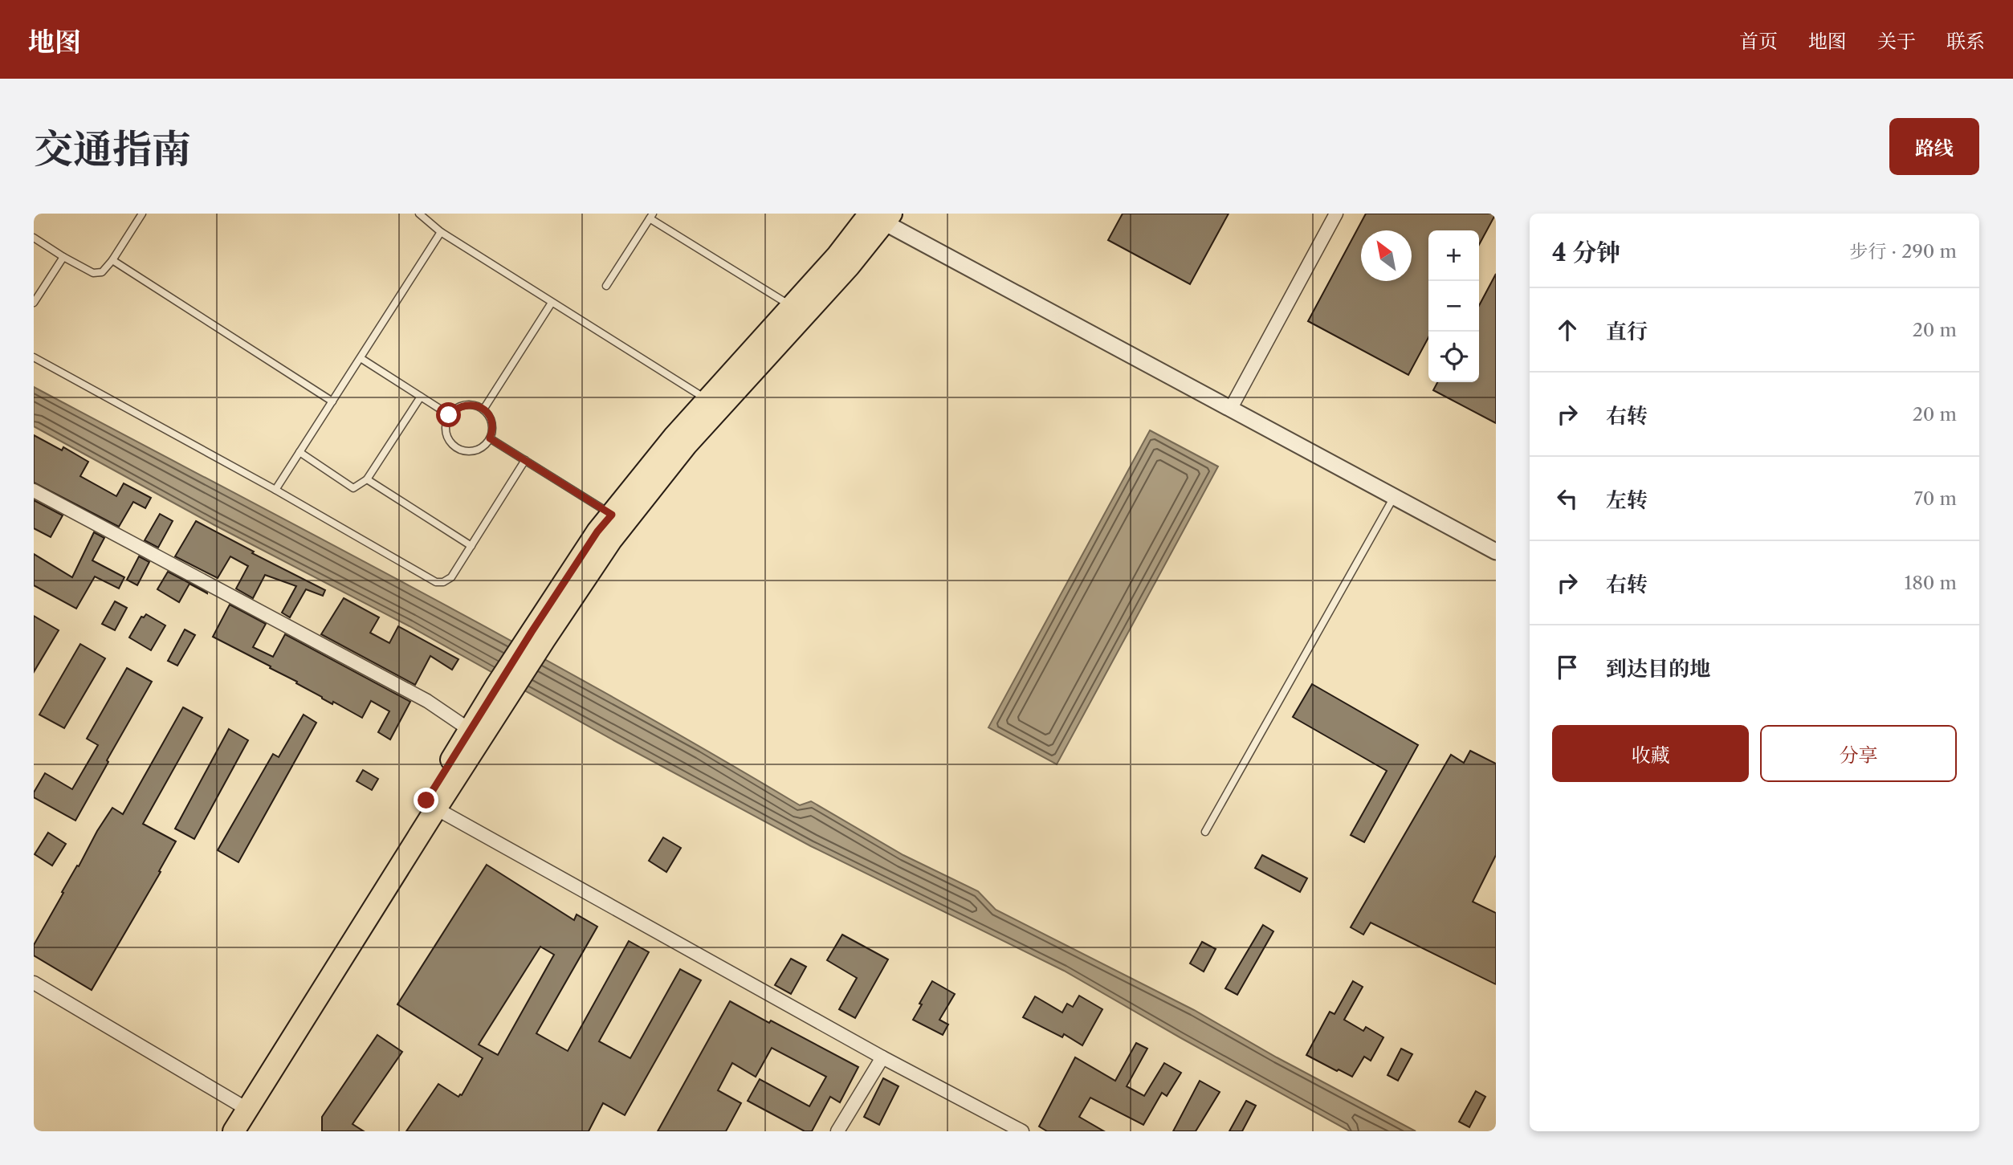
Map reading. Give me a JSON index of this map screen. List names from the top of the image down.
{
  "north": "top left",
  "page": {
    "header": "地图",
    "nav": [
      "首页",
      "地图",
      "关于",
      "联系"
    ],
    "title": "交通指南",
    "buttons": [
      "路线",
      ["收藏", "分享"]
    ],
    "heading": ["4 分钟", "步行 · 290 m"],
    "map_buttons": ["+", "−"],
    "list": [
      ["直行", "20 m"],
      ["右转", "20 m"],
      ["左转", "70 m"],
      ["右转", "180 m"],
      "到达目的地"
    ]
  }
}
